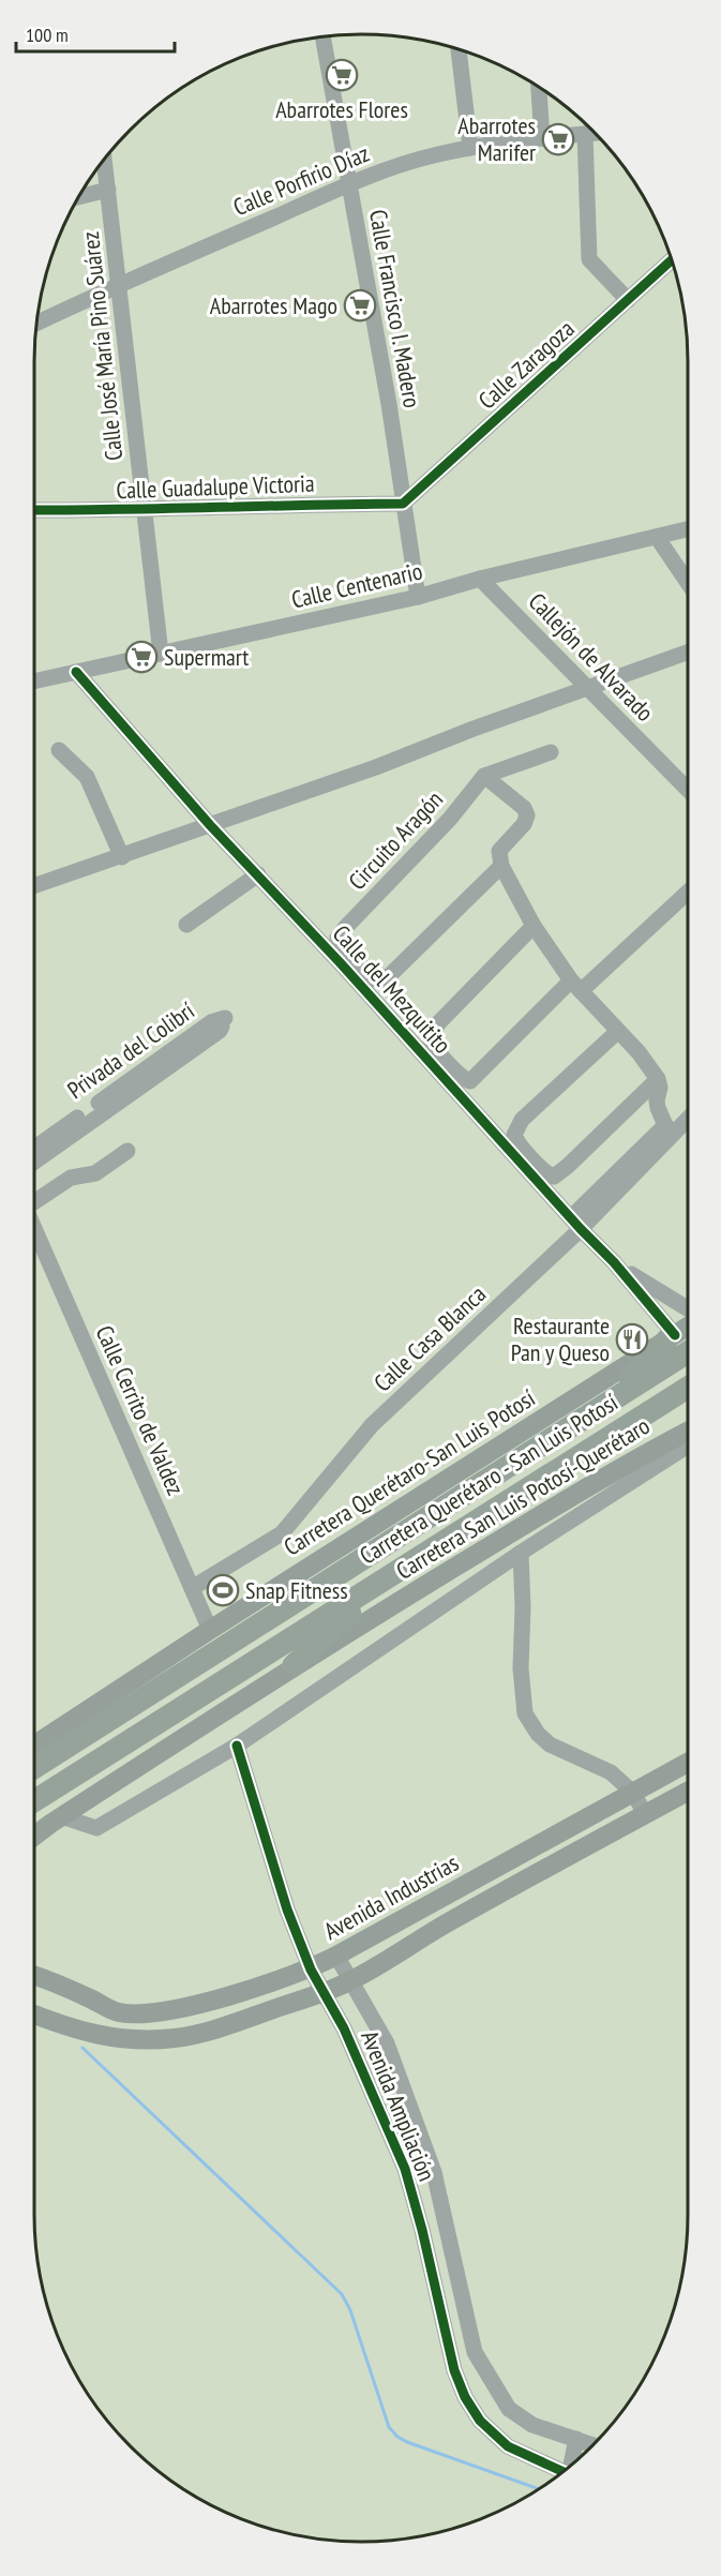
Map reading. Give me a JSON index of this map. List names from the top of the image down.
{
  "streets": {
    "highway": ["Carretera Querétaro - San Luis Potosí"],
    "main road": ["Carretera Querétaro-San Luis Potosí", "Carretera San Luis Potosí-Querétaro", "Avenida Industrias"],
    "street": [
      "Calle Porfirio Díaz",
      "Calle Francisco I. Madero",
      "Calle José María Pino Suárez",
      "Calle Zaragoza",
      "Calle Guadalupe Victoria",
      "Calle Centenario",
      "Callejón de Alvarado",
      "Circuito Aragón",
      "Calle del Mezquitito",
      "Privada del Colibrí",
      "Calle Casa Blanca",
      "Calle Cerrito de Valdez",
      "Avenida Ampliación"
    ]
  },
  "crossings": [
    ["Calle Porfirio Díaz", "Calle Francisco I. Madero"],
    ["Calle Porfirio Díaz", "Calle José María Pino Suárez"],
    ["Calle Francisco I. Madero", "Calle Zaragoza"],
    ["Calle Francisco I. Madero", "Calle Guadalupe Victoria"],
    ["Calle Francisco I. Madero", "Calle Centenario"],
    ["Calle José María Pino Suárez", "Calle Guadalupe Victoria"],
    ["Calle José María Pino Suárez", "Calle Centenario"],
    ["Calle Zaragoza", "Calle Guadalupe Victoria"],
    ["Calle Centenario", "Callejón de Alvarado"],
    ["Calle Centenario", "Calle del Mezquitito"],
    ["Calle del Mezquitito", "Calle Casa Blanca"],
    ["Calle del Mezquitito", "Carretera Querétaro-San Luis Potosí"],
    ["Calle Casa Blanca", "Calle Cerrito de Valdez"],
    ["Calle Cerrito de Valdez", "Carretera Querétaro-San Luis Potosí"],
    ["Avenida Industrias", "Avenida Ampliación"]
  ],
  "places": {
    "supermarket": [
      "Abarrotes Flores",
      "Abarrotes Marifer",
      "Abarrotes Mago",
      "Supermart"
    ],
    "restaurant": ["Restaurante Pan y Queso"],
    "sports": ["Snap Fitness"]
  },
  "scale_bar": "100 m"
}
